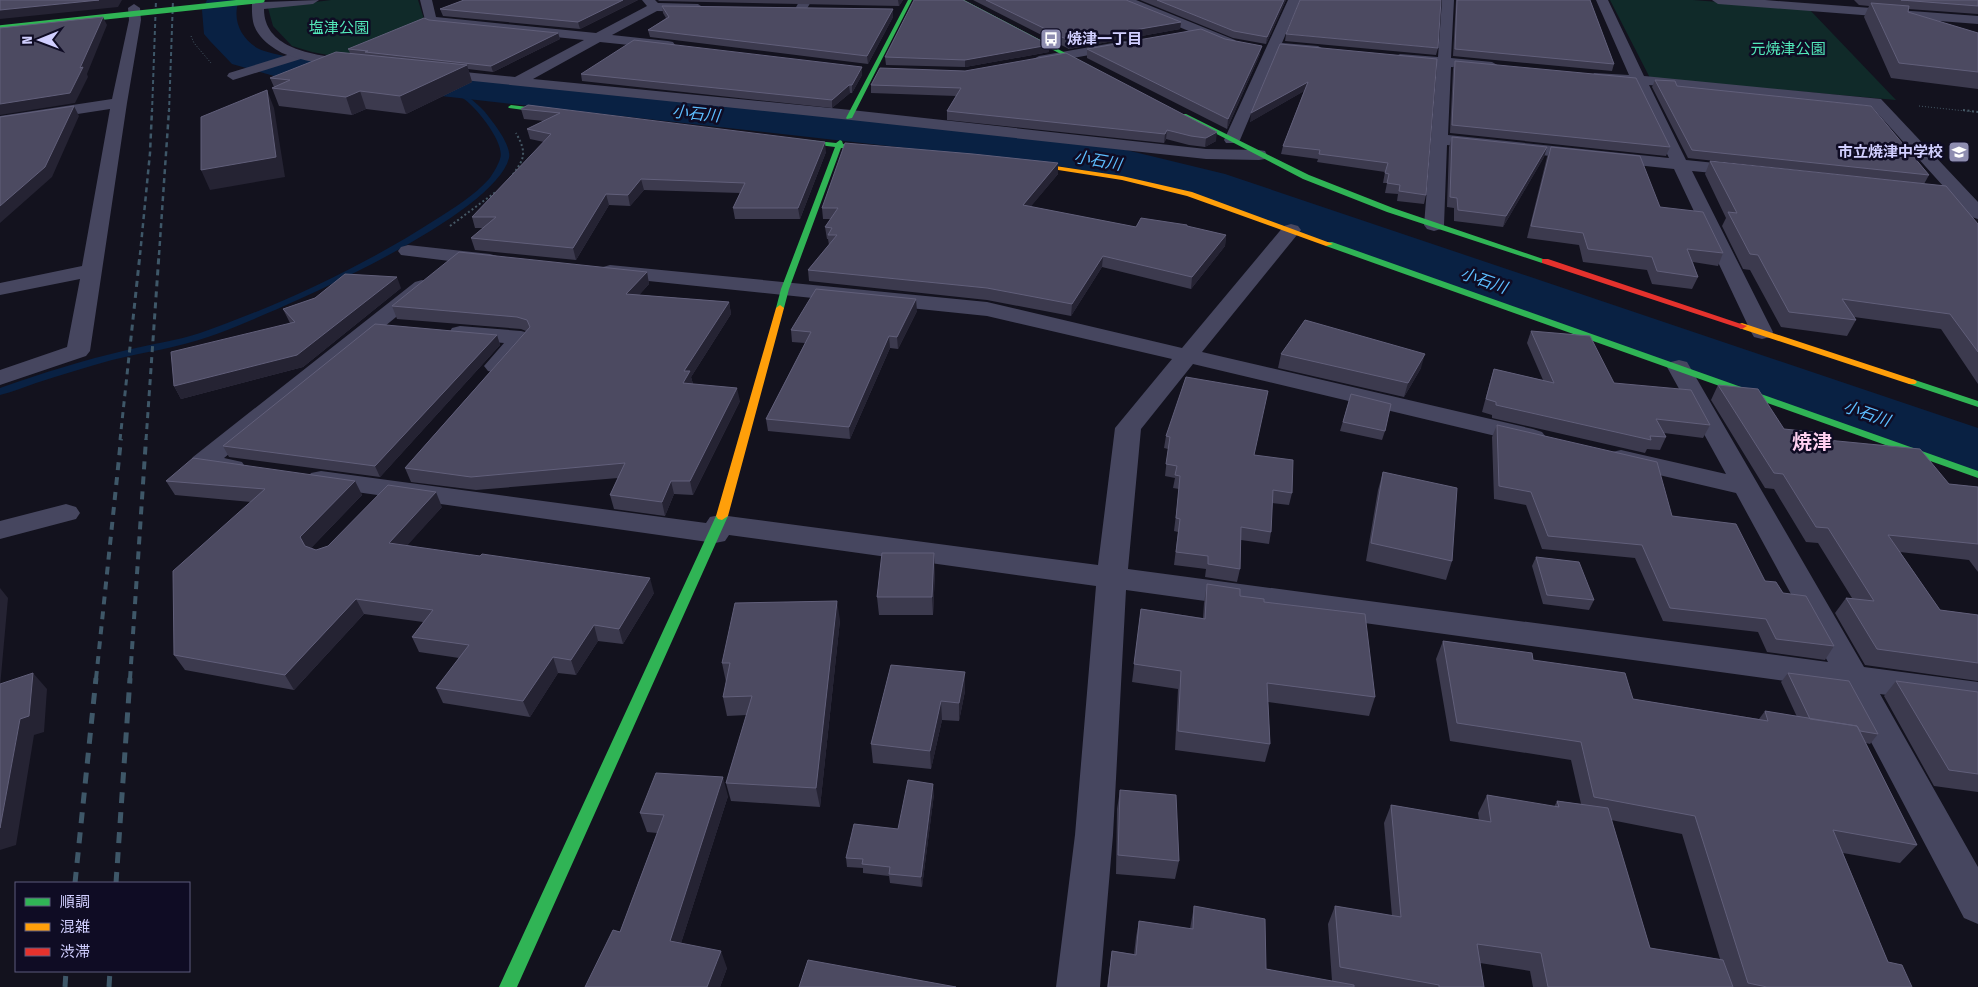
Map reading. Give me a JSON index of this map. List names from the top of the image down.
{
  "districts": ["焼津"],
  "water": ["小石川"],
  "parks": ["塩津公園", "元焼津公園"],
  "places": {
    "bus stop": ["焼津一丁目"],
    "school or university": ["市立焼津中学校"]
  },
  "legend": ["順調", "混雑", "渋滞"],
  "north": "left"
}
